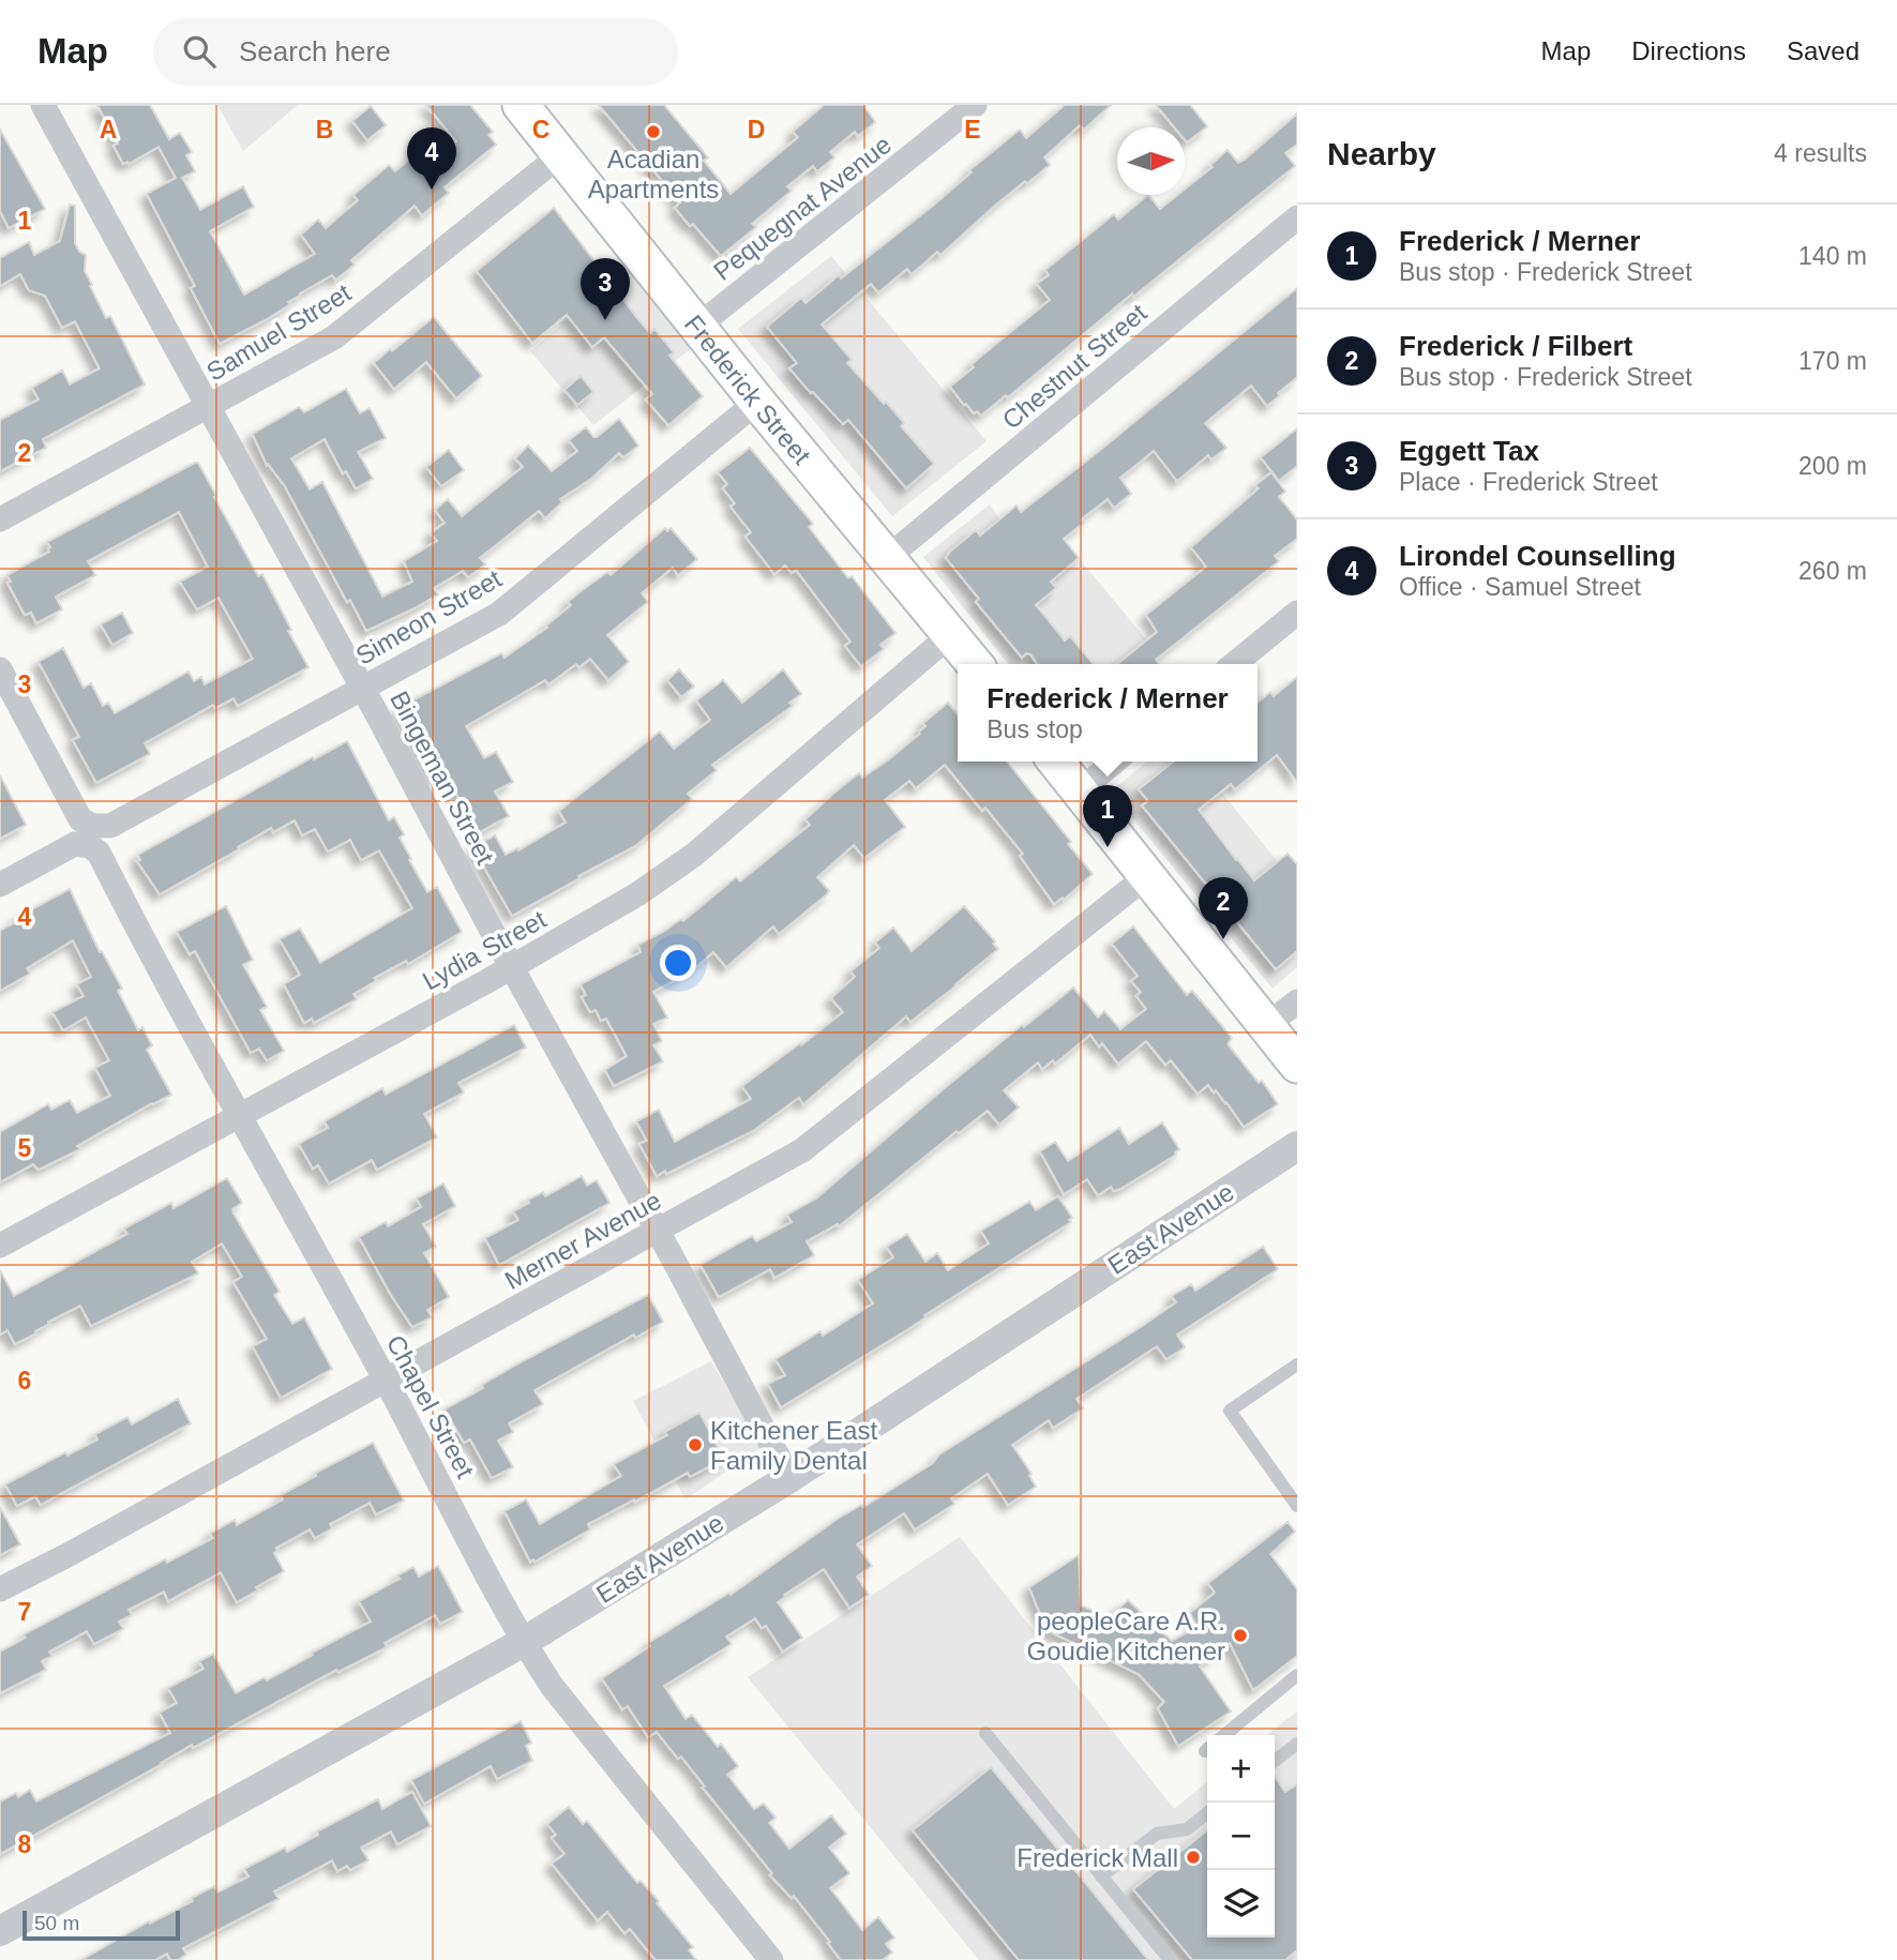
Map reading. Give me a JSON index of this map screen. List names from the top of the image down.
{
  "streets": {
    "main road": ["Frederick Street"],
    "street": [
      "Pequegnat Avenue",
      "Samuel Street",
      "Chestnut Street",
      "Simeon Street",
      "Bingeman Street",
      "Lydia Street",
      "East Avenue",
      "Merner Avenue",
      "Chapel Street"
    ]
  },
  "crossings": [
    ["Pequegnat Avenue", "Frederick Street"],
    ["Samuel Street", "Frederick Street"],
    ["Samuel Street", "Bingeman Street"],
    ["Chestnut Street", "Frederick Street"],
    ["Frederick Street", "Simeon Street"],
    ["Frederick Street", "Lydia Street"],
    ["Simeon Street", "Bingeman Street"],
    ["Simeon Street", "Chapel Street"],
    ["Bingeman Street", "Lydia Street"],
    ["Bingeman Street", "East Avenue"],
    ["Bingeman Street", "Merner Avenue"],
    ["Lydia Street", "Chapel Street"],
    ["East Avenue", "Chapel Street"],
    ["Merner Avenue", "Chapel Street"]
  ],
  "places": [
    "Acadian Apartments",
    "Kitchener East Family Dental",
    "peopleCare A.R. Goudie Kitchener",
    "Frederick Mall"
  ],
  "scale_bar": "50 m",
  "north": "right",
  "page": {
    "header": "Map",
    "search": "Search here",
    "nav": ["Map", "Directions", "Saved"],
    "heading": ["Nearby", "4 results"],
    "pins": [
      "4",
      "3",
      "1",
      "2"
    ],
    "list": [
      {
        "mark": "1",
        "name": "Frederick / Merner",
        "note": "Bus stop · Frederick Street",
        "value": "140 m"
      },
      {
        "mark": "2",
        "name": "Frederick / Filbert",
        "note": "Bus stop · Frederick Street",
        "value": "170 m"
      },
      {
        "mark": "3",
        "name": "Eggett Tax",
        "note": "Place · Frederick Street",
        "value": "200 m"
      },
      {
        "mark": "4",
        "name": "Lirondel Counselling",
        "note": "Office · Samuel Street",
        "value": "260 m"
      }
    ],
    "popup": ["Frederick / Merner", "Bus stop"],
    "map_buttons": ["+", "−"],
    "scale": "50 m"
  },
  "grid": {
    "columns": [
      "A",
      "B",
      "C",
      "D",
      "E"
    ],
    "rows": [
      "1",
      "2",
      "3",
      "4",
      "5",
      "6",
      "7",
      "8"
    ]
  }
}
